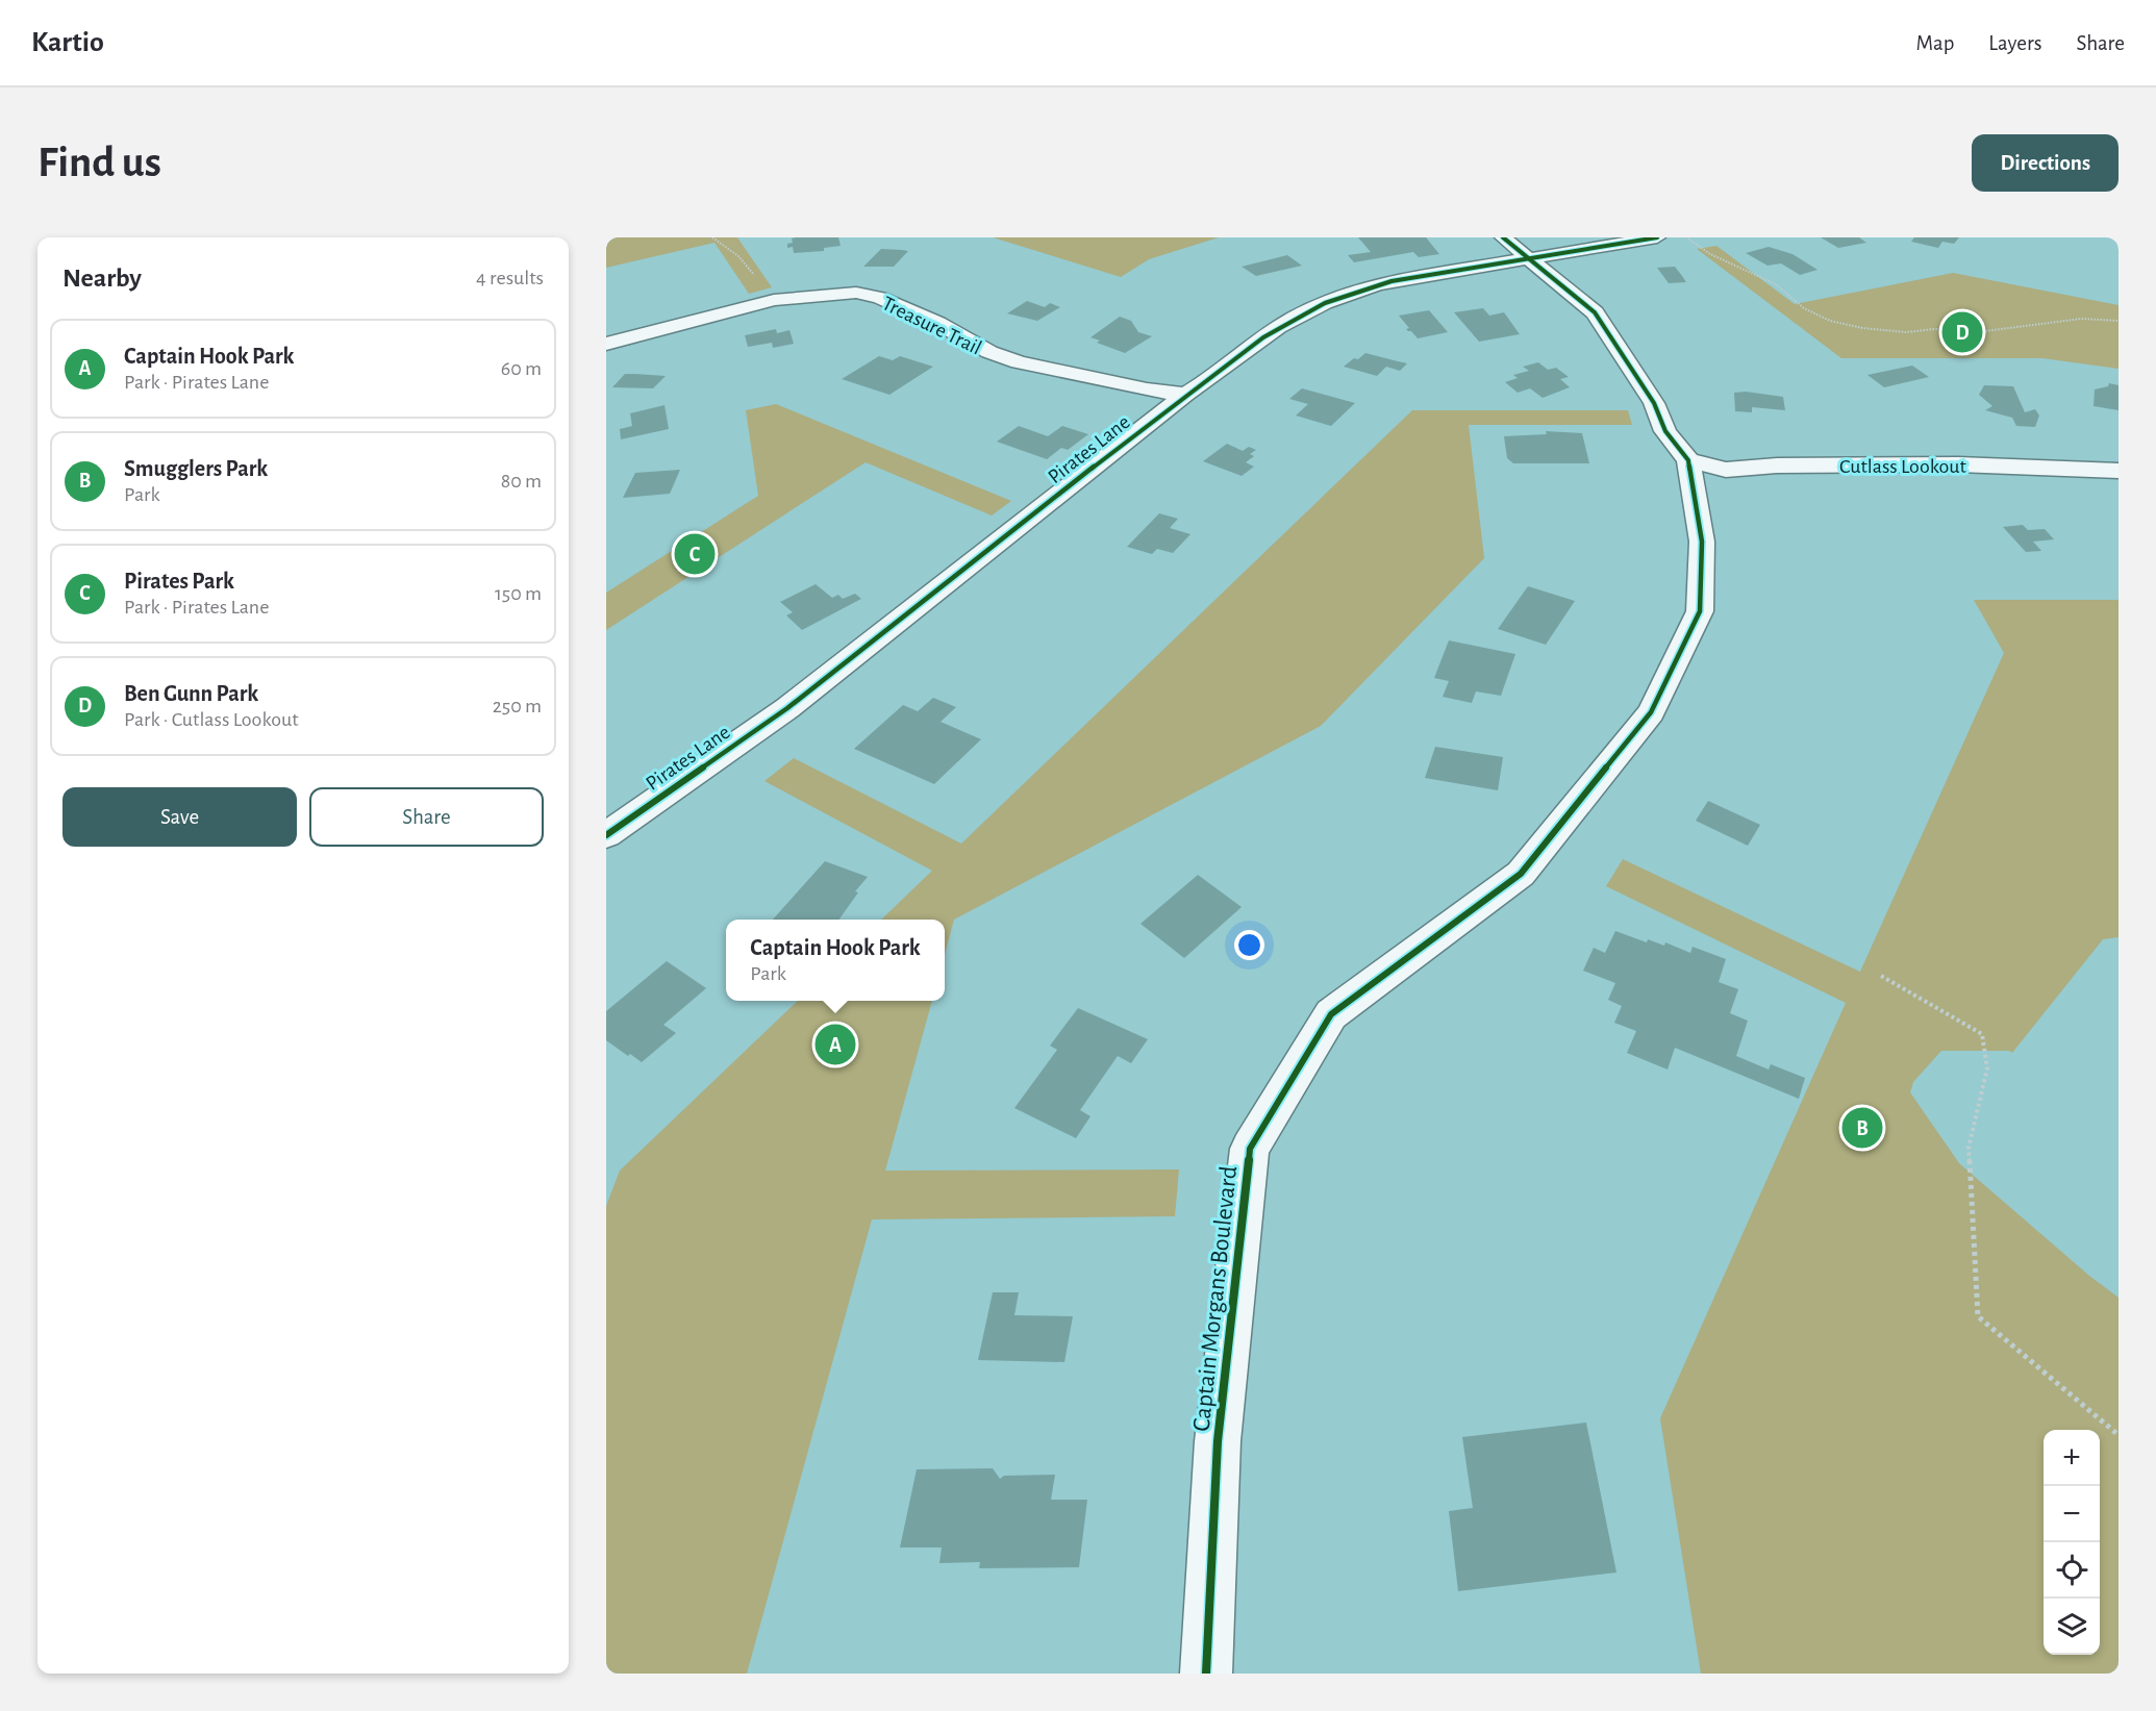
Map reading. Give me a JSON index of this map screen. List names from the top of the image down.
{
  "streets": {
    "street": [
      "Treasure Trail",
      "Pirates Lane",
      "Cutlass Lookout",
      "Captain Morgans Boulevard"
    ]
  },
  "crossings": [
    ["Treasure Trail", "Pirates Lane"],
    ["Pirates Lane", "Captain Morgans Boulevard"],
    ["Cutlass Lookout", "Captain Morgans Boulevard"]
  ],
  "page": {
    "header": "Kartio",
    "nav": ["Map", "Layers", "Share"],
    "buttons": [
      "Directions",
      ["Save", "Share"]
    ],
    "title": "Find us",
    "heading": ["Nearby", "4 results"],
    "pins": [
      "D",
      "C",
      "A",
      "B"
    ],
    "list": [
      {
        "mark": "A",
        "name": "Captain Hook Park",
        "note": "Park · Pirates Lane",
        "value": "60 m"
      },
      {
        "mark": "B",
        "name": "Smugglers Park",
        "note": "Park",
        "value": "80 m"
      },
      {
        "mark": "C",
        "name": "Pirates Park",
        "note": "Park · Pirates Lane",
        "value": "150 m"
      },
      {
        "mark": "D",
        "name": "Ben Gunn Park",
        "note": "Park · Cutlass Lookout",
        "value": "250 m"
      }
    ],
    "popup": ["Captain Hook Park", "Park"],
    "map_buttons": ["+", "−"]
  }
}
